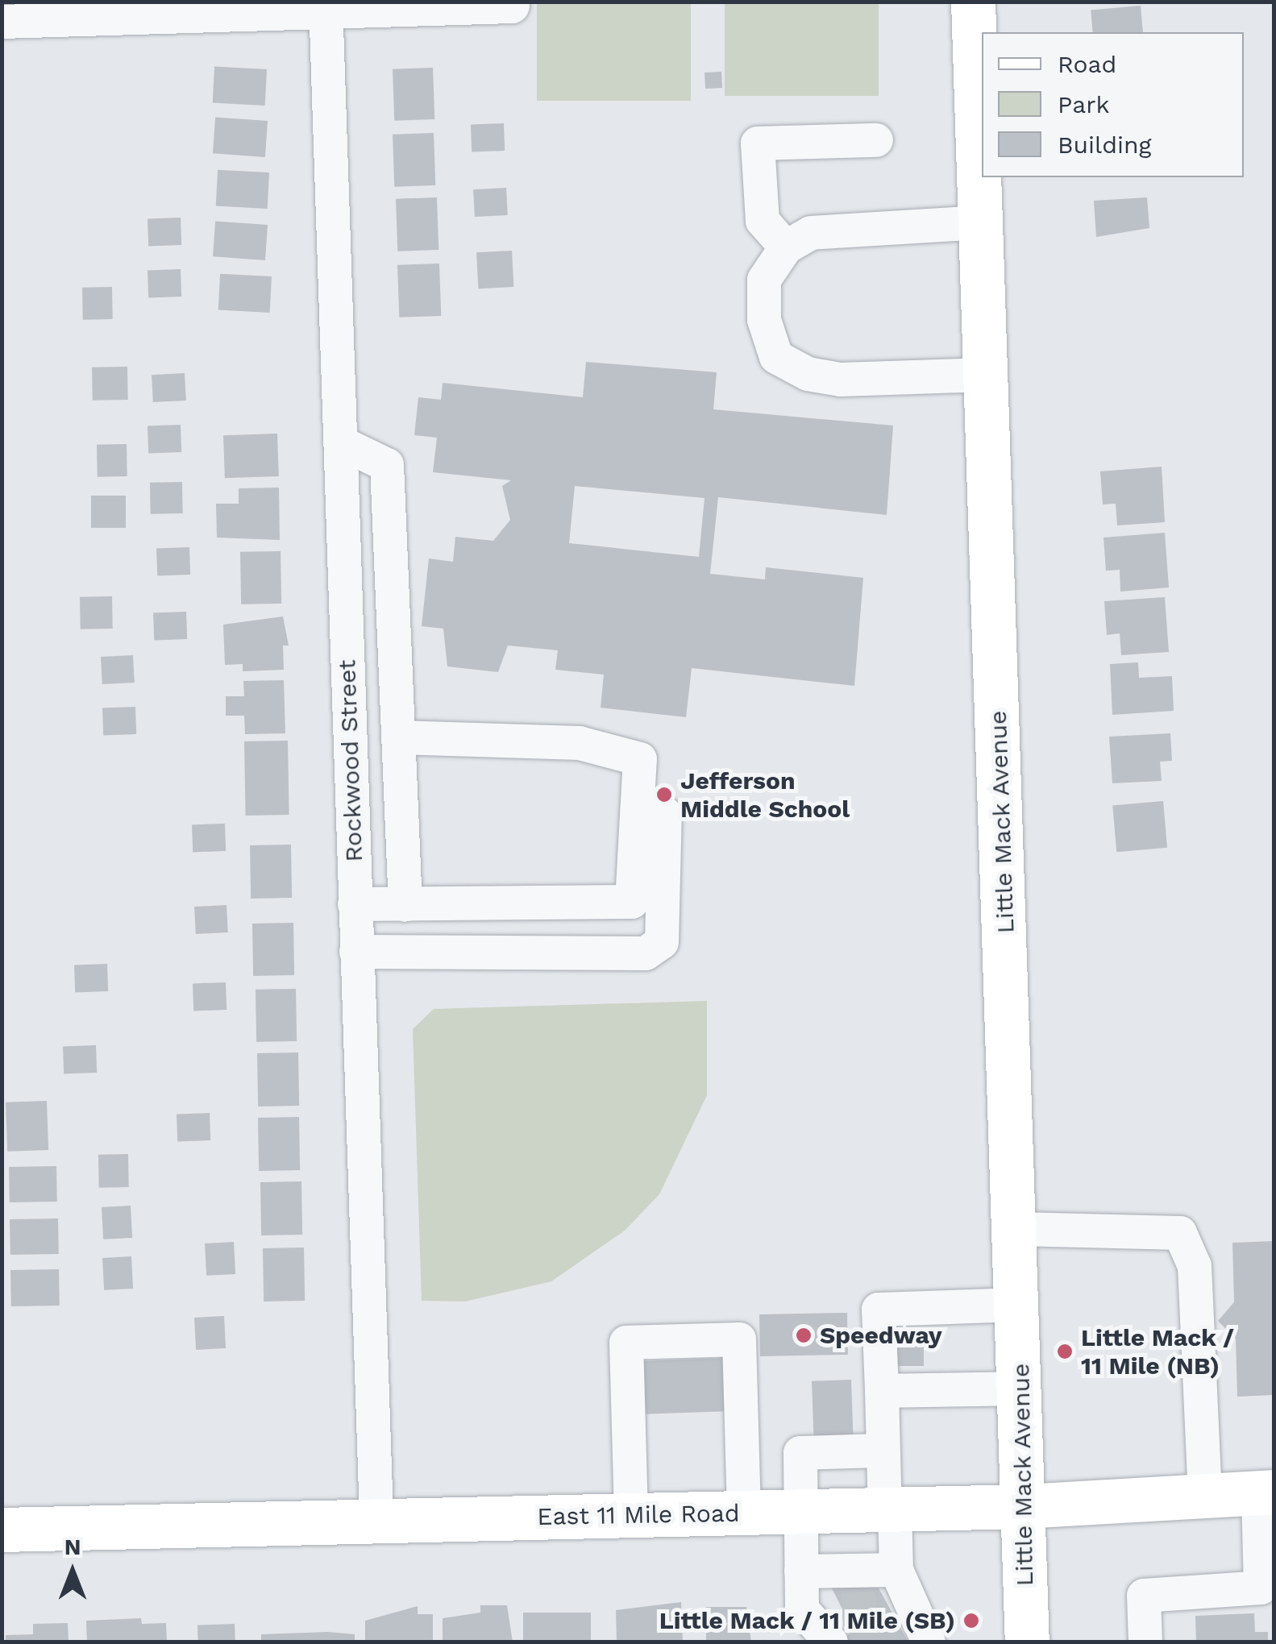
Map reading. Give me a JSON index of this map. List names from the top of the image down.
{
  "streets": {
    "main road": ["Little Mack Avenue", "East 11 Mile Road"],
    "street": ["Rockwood Street"]
  },
  "crossings": [
    ["Rockwood Street", "East 11 Mile Road"],
    ["Little Mack Avenue", "East 11 Mile Road"]
  ],
  "places": [
    "Jefferson Middle School",
    "Speedway",
    "Little Mack / 11 Mile (NB)",
    "Little Mack / 11 Mile (SB)"
  ],
  "legend": ["Road", "Park", "Building"],
  "north": "top"
}
